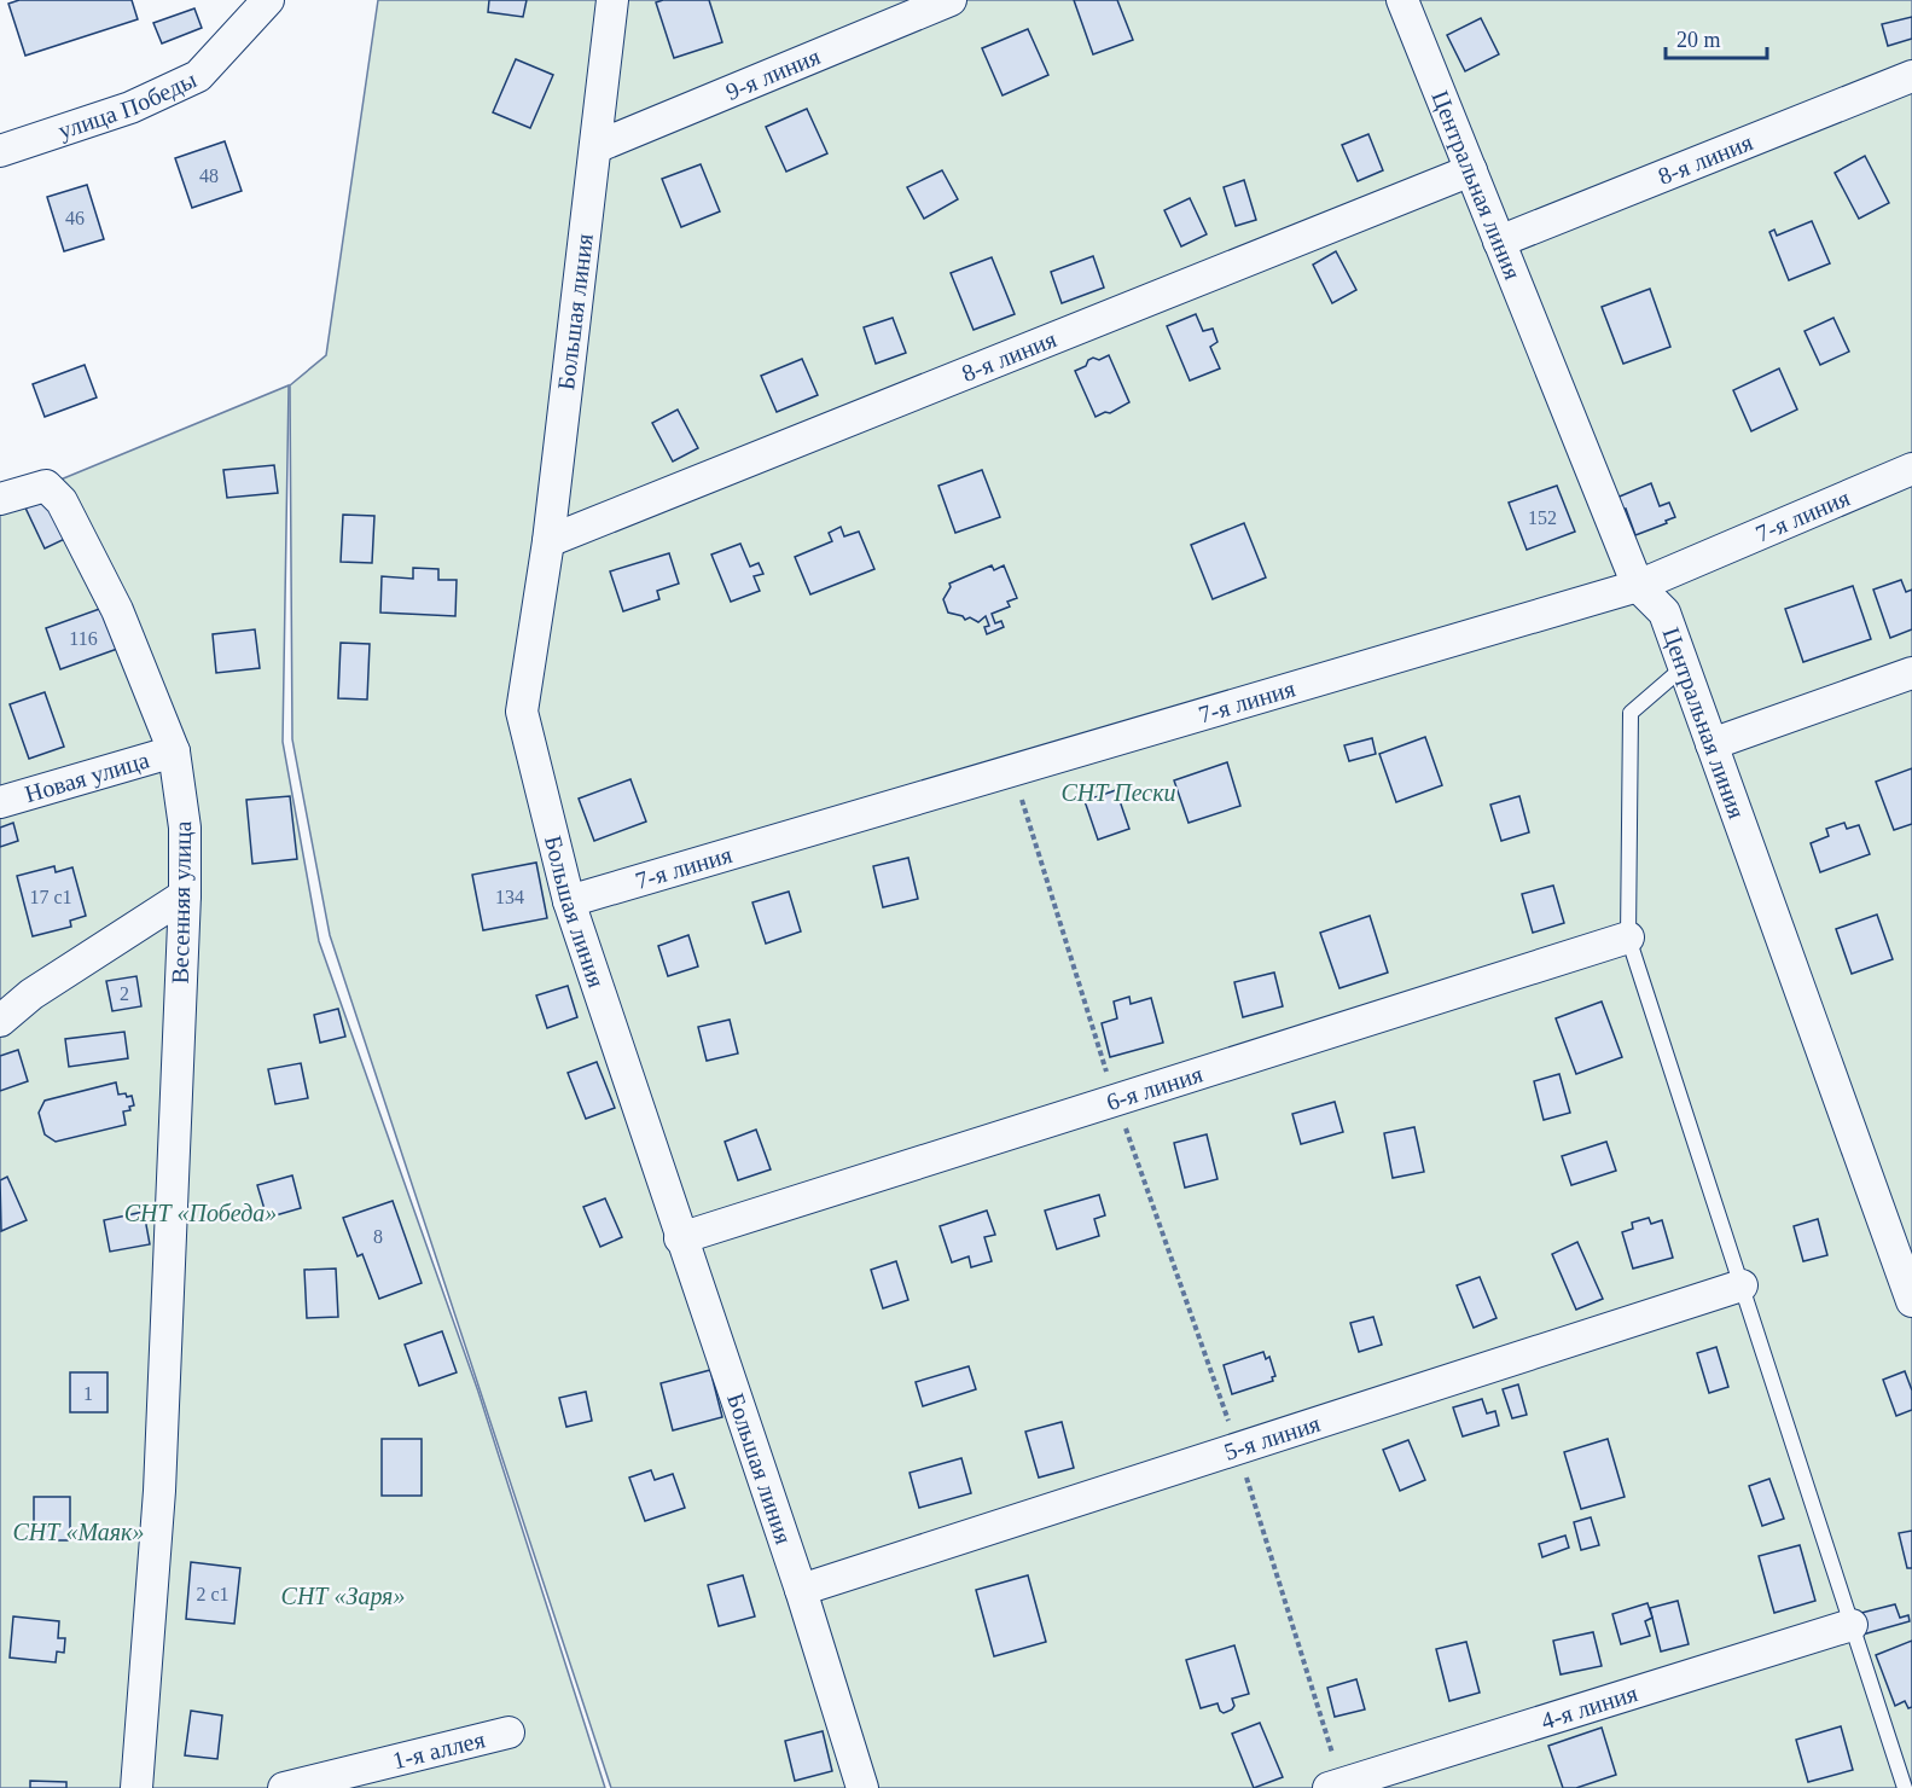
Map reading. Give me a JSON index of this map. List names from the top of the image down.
{
  "streets": {
    "street": [
      "9-я линия",
      "улица Победы",
      "8-я линия",
      "Центральная линия",
      "Большая линия",
      "7-я линия",
      "Новая улица",
      "Весенняя улица",
      "6-я линия",
      "5-я линия",
      "4-я линия",
      "1-я аллея"
    ]
  },
  "crossings": [
    ["9-я линия", "Большая линия"],
    ["8-я линия", "Центральная линия"],
    ["8-я линия", "Большая линия"],
    ["Центральная линия", "7-я линия"],
    ["Большая линия", "7-я линия"],
    ["Большая линия", "6-я линия"],
    ["Большая линия", "5-я линия"],
    ["Новая улица", "Весенняя улица"]
  ],
  "parks": [
    "СНТ Пески",
    "СНТ «Победа»",
    "СНТ «Маяк»",
    "СНТ «Заря»"
  ],
  "house_numbers": [
    "48",
    "46",
    "152",
    "116",
    "17 с1",
    "134",
    "2",
    "8",
    "1",
    "2 с1"
  ],
  "scale_bar": "20 m"
}
